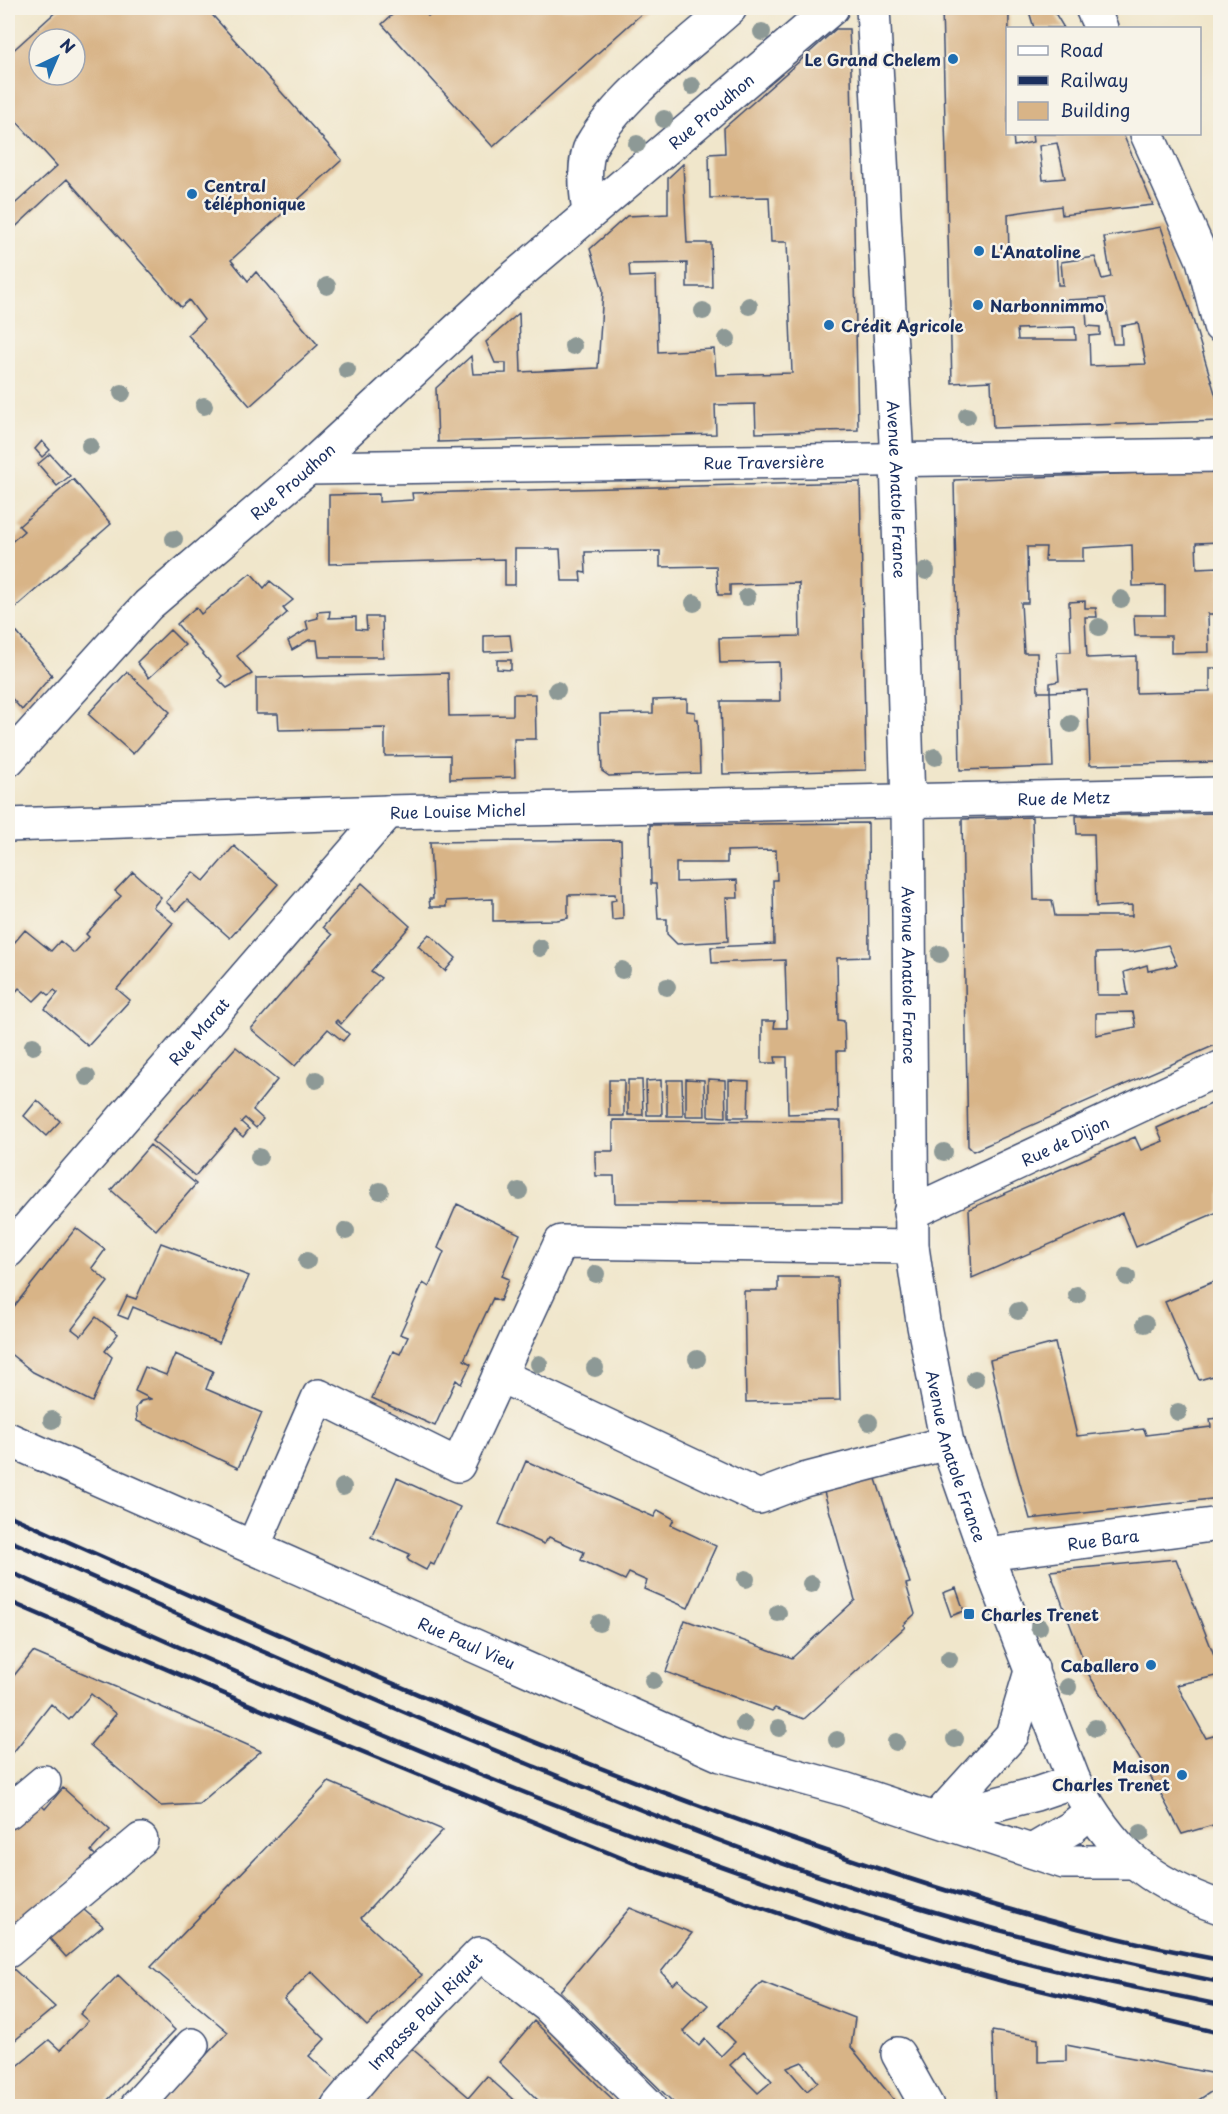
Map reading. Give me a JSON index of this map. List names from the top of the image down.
{
  "streets": {
    "street": [
      "Rue Proudhon",
      "Rue Traversière",
      "Avenue Anatole France",
      "Rue de Metz",
      "Rue Louise Michel",
      "Rue Marat",
      "Rue de Dijon",
      "Rue Bara",
      "Rue Paul Vieu",
      "Impasse Paul Riquet"
    ]
  },
  "crossings": [
    ["Rue Proudhon", "Rue Traversière"],
    ["Rue Traversière", "Avenue Anatole France"],
    ["Avenue Anatole France", "Rue de Metz"],
    ["Avenue Anatole France", "Rue Louise Michel"],
    ["Avenue Anatole France", "Rue de Dijon"],
    ["Avenue Anatole France", "Rue Bara"],
    ["Avenue Anatole France", "Rue Paul Vieu"],
    ["Rue de Metz", "Rue Louise Michel"],
    ["Rue Louise Michel", "Rue Marat"]
  ],
  "places": {
    "other": [
      "Le Grand Chelem",
      "Central téléphonique",
      "L'Anatoline",
      "Narbonnimmo",
      "Crédit Agricole",
      "Caballero",
      "Maison Charles Trenet"
    ],
    "transit": ["Charles Trenet"]
  },
  "legend": ["Road", "Railway", "Building"],
  "north": "top right"
}
